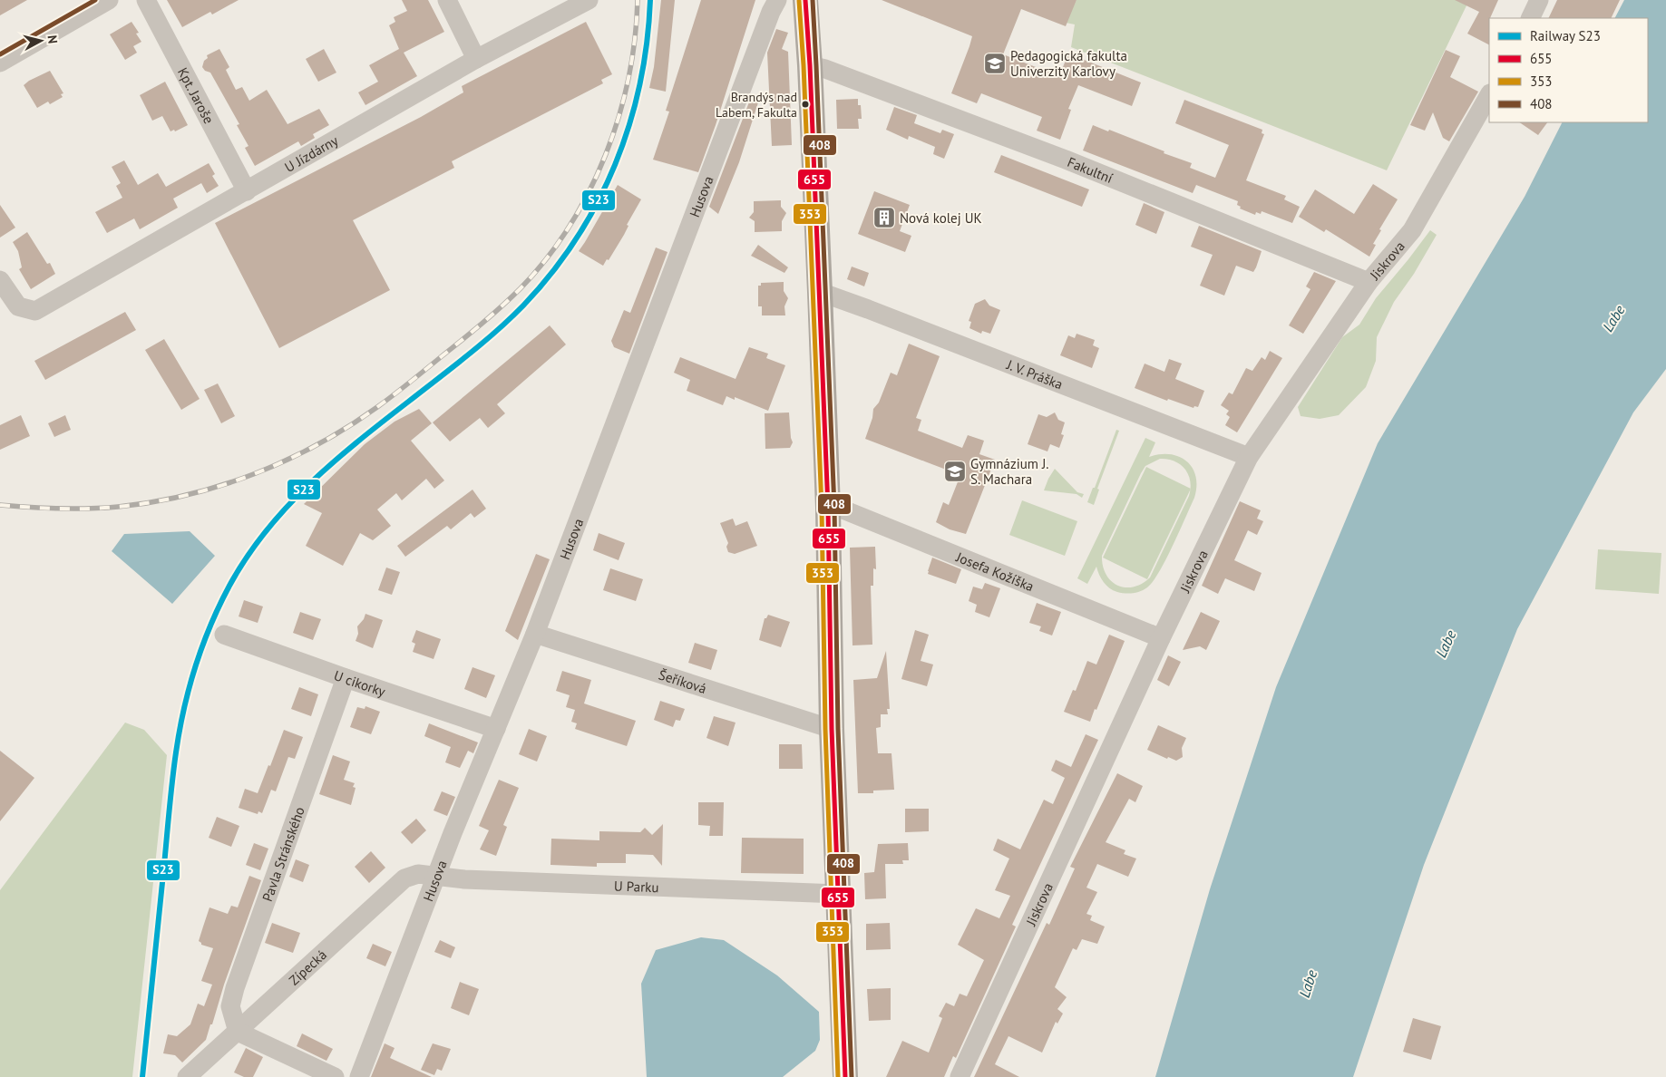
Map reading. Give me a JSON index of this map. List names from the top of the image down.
{
  "streets": {
    "street": [
      "Kpt. Jaroše",
      "U Jízdárny",
      "Fakultní",
      "Husova",
      "Jiskrova",
      "J. V. Práška",
      "Josefa Kožíška",
      "Šeříková",
      "U cikorky",
      "Pavla Stránského",
      "U Parku",
      "Zípecká"
    ]
  },
  "crossings": [
    ["Kpt. Jaroše", "U Jízdárny"],
    ["Fakultní", "Jiskrova"],
    ["Husova", "Šeříková"],
    ["Husova", "U cikorky"],
    ["Husova", "U Parku"],
    ["Husova", "Zípecká"],
    ["Jiskrova", "J. V. Práška"],
    ["Jiskrova", "Josefa Kožíška"],
    ["U cikorky", "Pavla Stránského"],
    ["Pavla Stránského", "Zípecká"],
    ["U Parku", "Zípecká"]
  ],
  "water": ["Labe"],
  "places": {
    "school or university": ["Pedagogická fakulta Univerzity Karlovy", "Gymnázium J. S. Machara"],
    "other": ["Brandýs nad Labem, Fakulta"],
    "building": ["Nová kolej UK"]
  },
  "lines": [
    "rail line S23",
    "transit line 655",
    "transit line 408",
    "transit line 353"
  ],
  "legend": [
    "Railway S23",
    "655",
    "353",
    "408"
  ],
  "north": "right"
}
